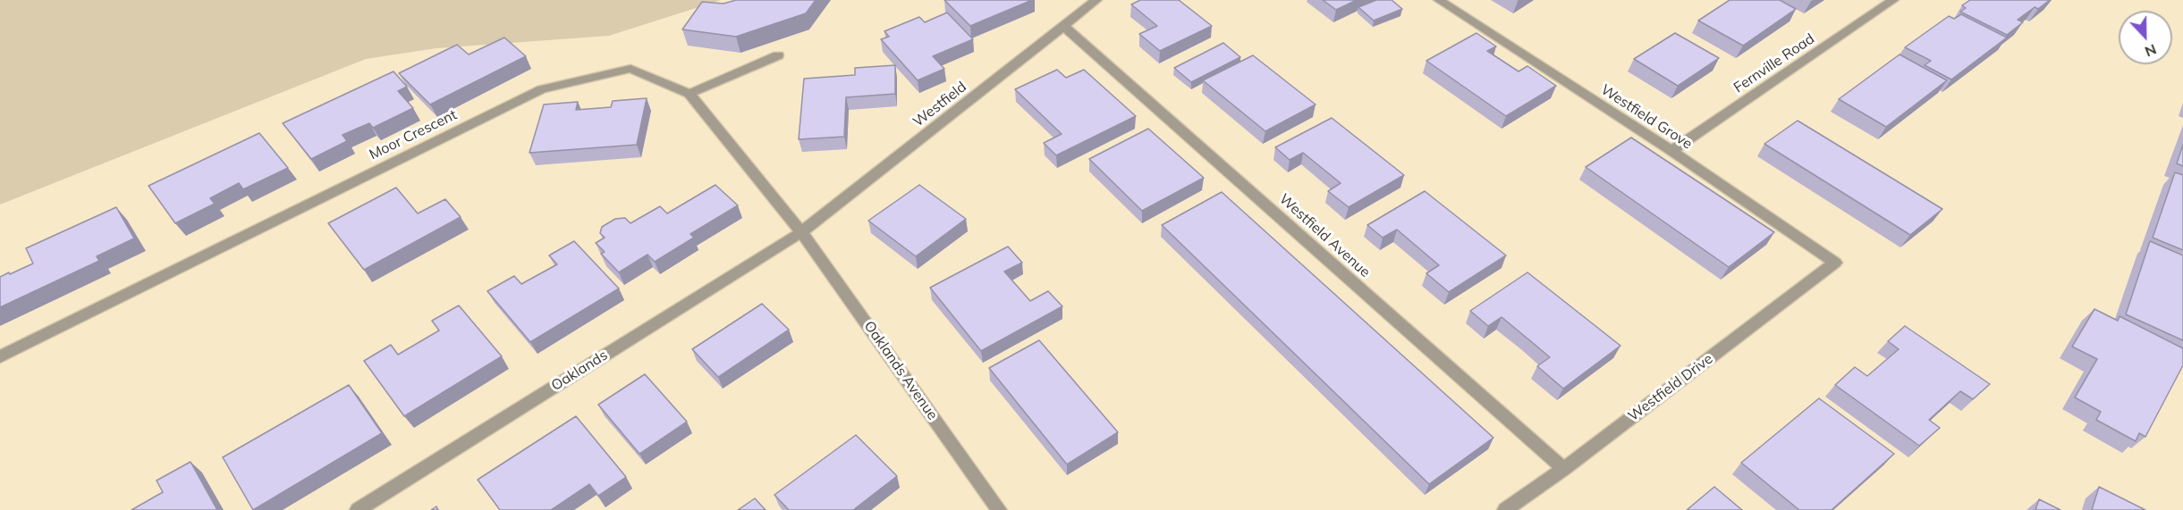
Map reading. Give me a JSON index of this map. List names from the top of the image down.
{
  "streets": {
    "street": [
      "Fernville Road",
      "Westfield",
      "Westfield Grove",
      "Moor Crescent",
      "Westfield Avenue",
      "Oaklands",
      "Oaklands Avenue",
      "Westfield Drive"
    ]
  },
  "crossings": [
    ["Fernville Road", "Westfield Grove"],
    ["Westfield", "Moor Crescent"],
    ["Westfield", "Westfield Avenue"],
    ["Westfield", "Oaklands"],
    ["Westfield", "Oaklands Avenue"],
    ["Westfield Grove", "Westfield Drive"],
    ["Moor Crescent", "Oaklands"],
    ["Moor Crescent", "Oaklands Avenue"],
    ["Westfield Avenue", "Westfield Drive"],
    ["Oaklands", "Oaklands Avenue"]
  ],
  "north": "bottom"
}
